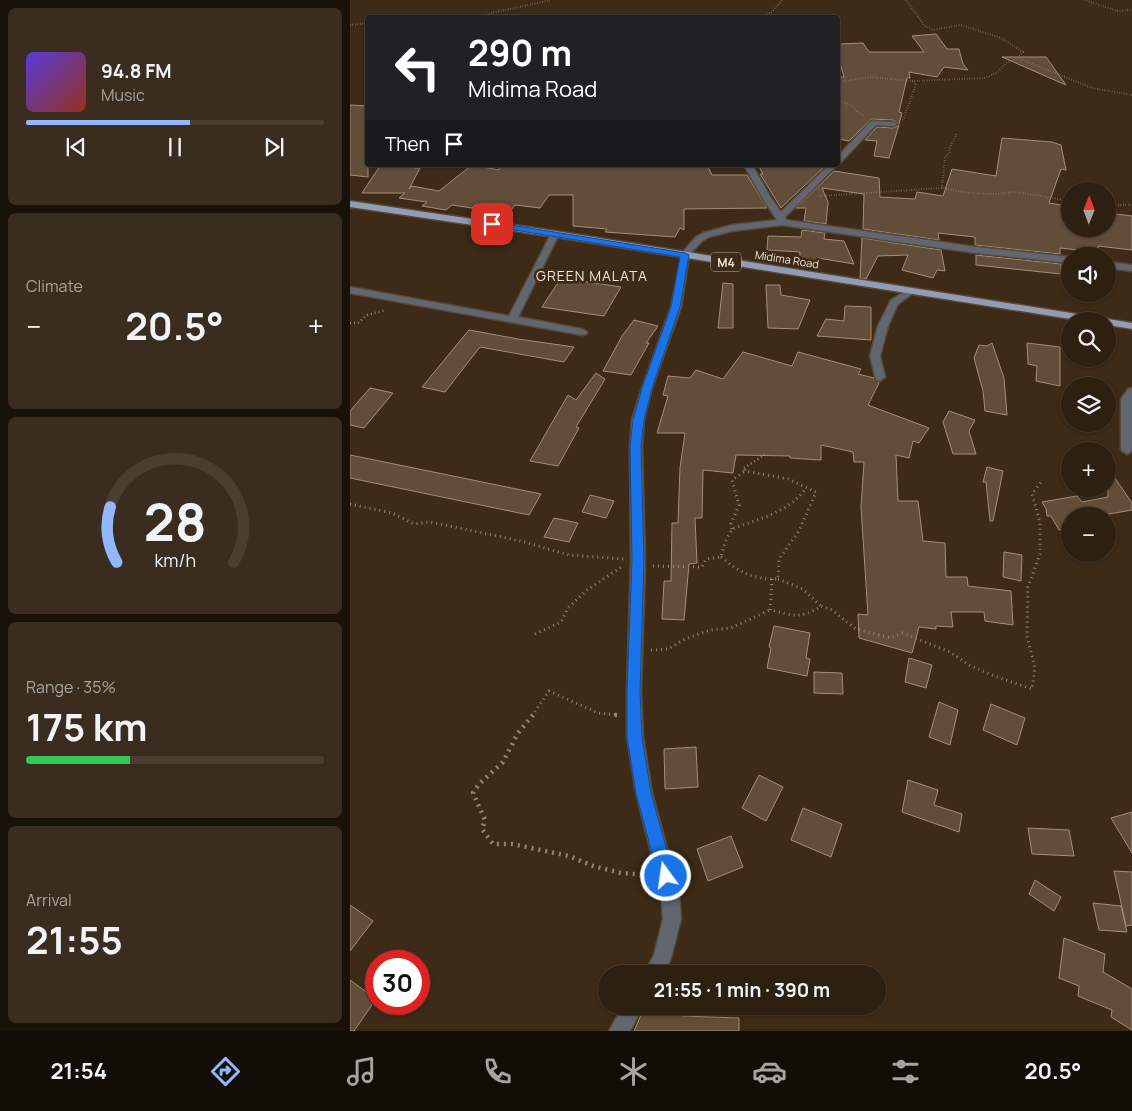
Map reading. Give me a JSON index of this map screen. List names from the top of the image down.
{
  "streets": {
    "main road": ["Midima Road", "M4"]
  },
  "districts": ["GREEN MALATA"],
  "north": "top",
  "page": {
    "turn": ["290 m", "Midima Road"],
    "song": ["94.8 FM", "Music"],
    "then": "Then",
    "map_buttons": ["+", "−"],
    "tile": [
      "Climate",
      ["Range · 35%", "175 km"],
      ["Arrival", "21:55"]
    ],
    "heat": ["−", "20.5°", "+"],
    "limit": "30",
    "trip": "21:55 · 1 min · 390 m",
    "tabs": ["21:54", "20.5°"],
    "gauge": ["28", "km/h"]
  }
}
